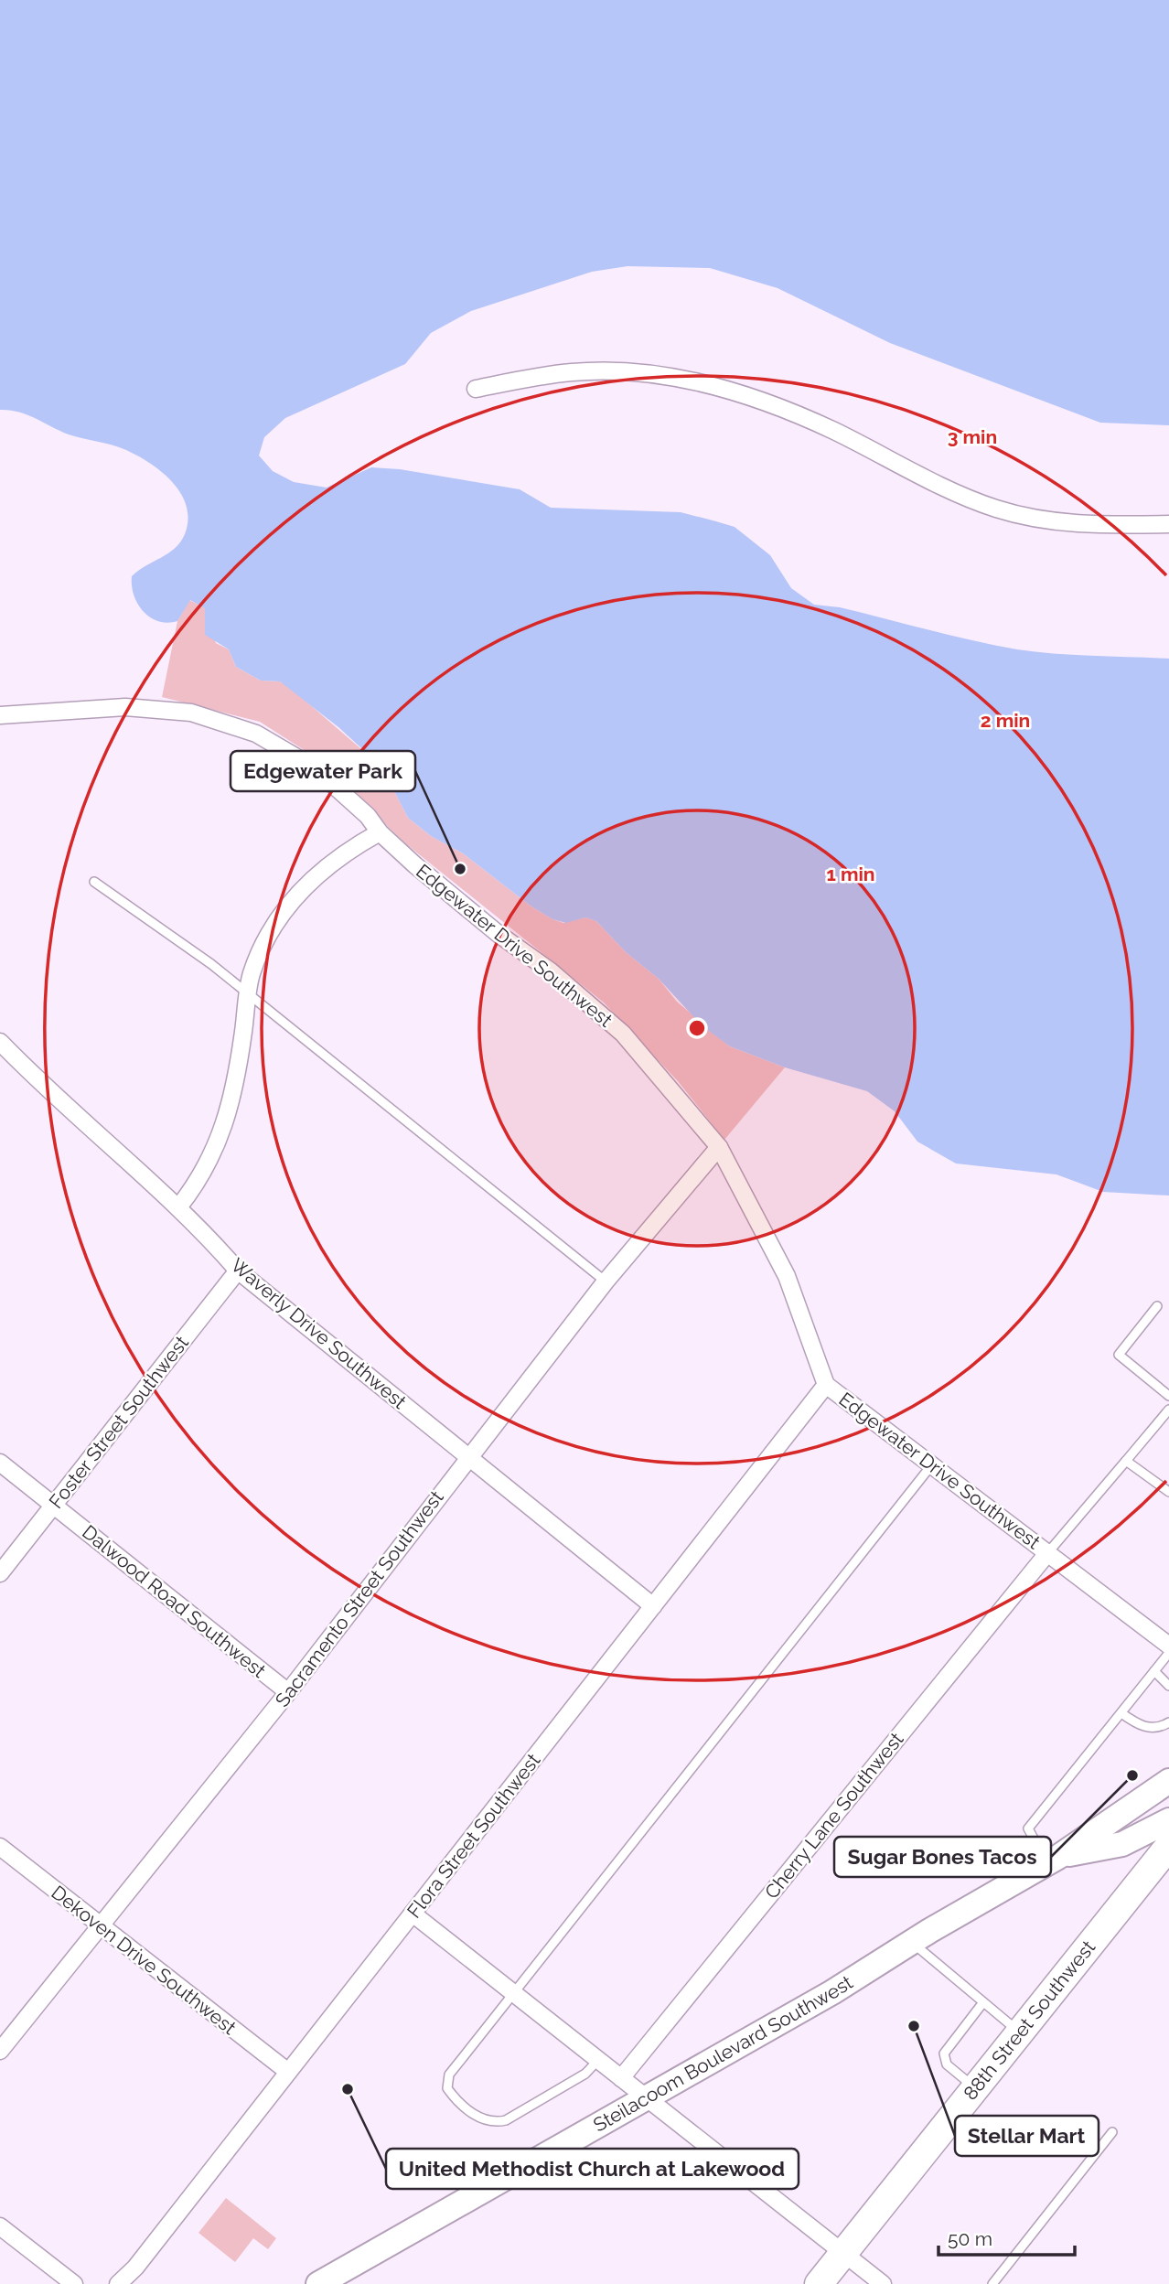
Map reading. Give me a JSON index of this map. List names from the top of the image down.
{
  "streets": {
    "main road": ["88th Street Southwest", "Steilacoom Boulevard Southwest"],
    "street": [
      "Edgewater Drive Southwest",
      "Waverly Drive Southwest",
      "Foster Street Southwest",
      "Sacramento Street Southwest",
      "Dalwood Road Southwest",
      "Cherry Lane Southwest",
      "Flora Street Southwest",
      "Dekoven Drive Southwest"
    ]
  },
  "crossings": [
    ["Edgewater Drive Southwest", "Sacramento Street Southwest"],
    ["Edgewater Drive Southwest", "Cherry Lane Southwest"],
    ["Edgewater Drive Southwest", "Flora Street Southwest"],
    ["Waverly Drive Southwest", "Foster Street Southwest"],
    ["Waverly Drive Southwest", "Sacramento Street Southwest"],
    ["Waverly Drive Southwest", "Flora Street Southwest"],
    ["Foster Street Southwest", "Dalwood Road Southwest"],
    ["Sacramento Street Southwest", "Dalwood Road Southwest"],
    ["Sacramento Street Southwest", "Dekoven Drive Southwest"],
    ["Flora Street Southwest", "Dekoven Drive Southwest"]
  ],
  "places": [
    "Edgewater Park",
    "Sugar Bones Tacos",
    "Stellar Mart",
    "United Methodist Church at Lakewood"
  ],
  "scale_bar": "50 m",
  "rings": ["3 min", "2 min", "1 min"]
}
